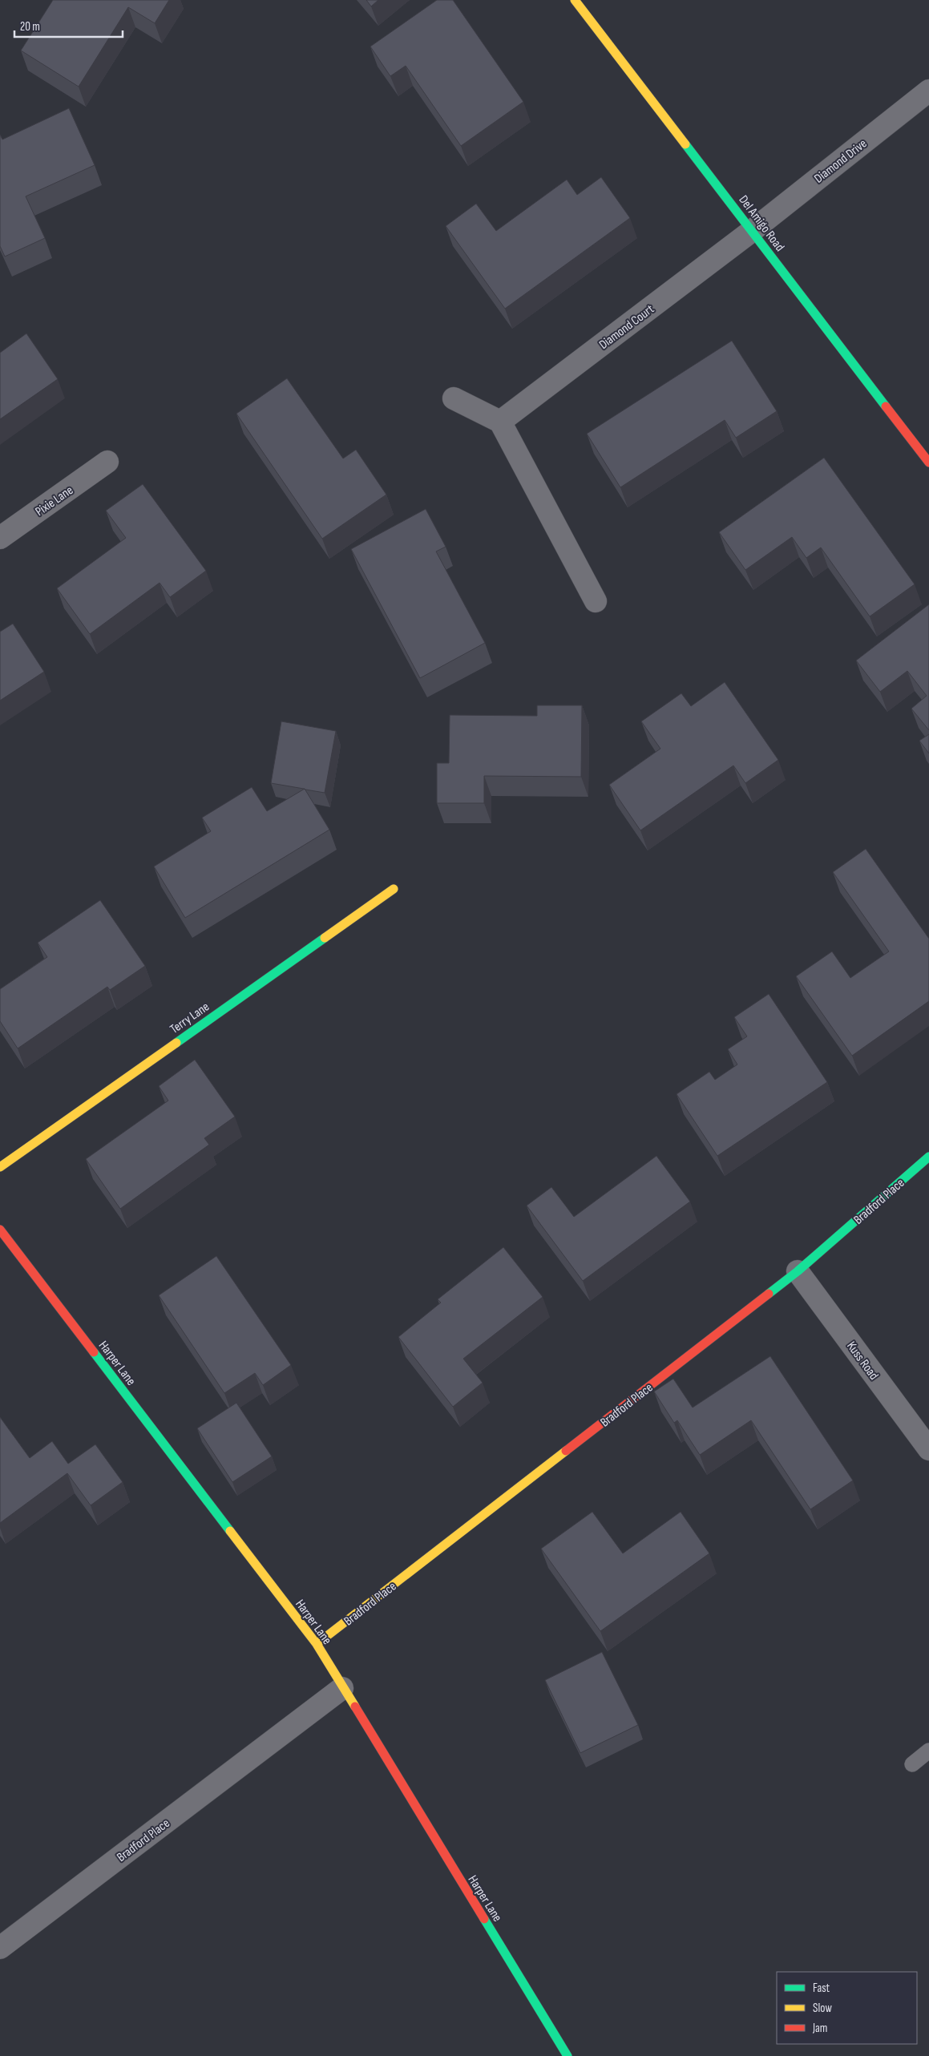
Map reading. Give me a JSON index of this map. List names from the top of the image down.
{
  "streets": {
    "street": [
      "Diamond Drive",
      "Del Amigo Road",
      "Diamond Court",
      "Pixie Lane",
      "Terry Lane",
      "Bradford Place",
      "Kuss Road",
      "Harper Lane"
    ]
  },
  "crossings": [
    ["Diamond Drive", "Del Amigo Road"],
    ["Diamond Drive", "Diamond Court"],
    ["Del Amigo Road", "Diamond Court"],
    ["Bradford Place", "Kuss Road"],
    ["Bradford Place", "Harper Lane"]
  ],
  "legend": ["Fast", "Slow", "Jam"],
  "scale_bar": "20 m"
}
